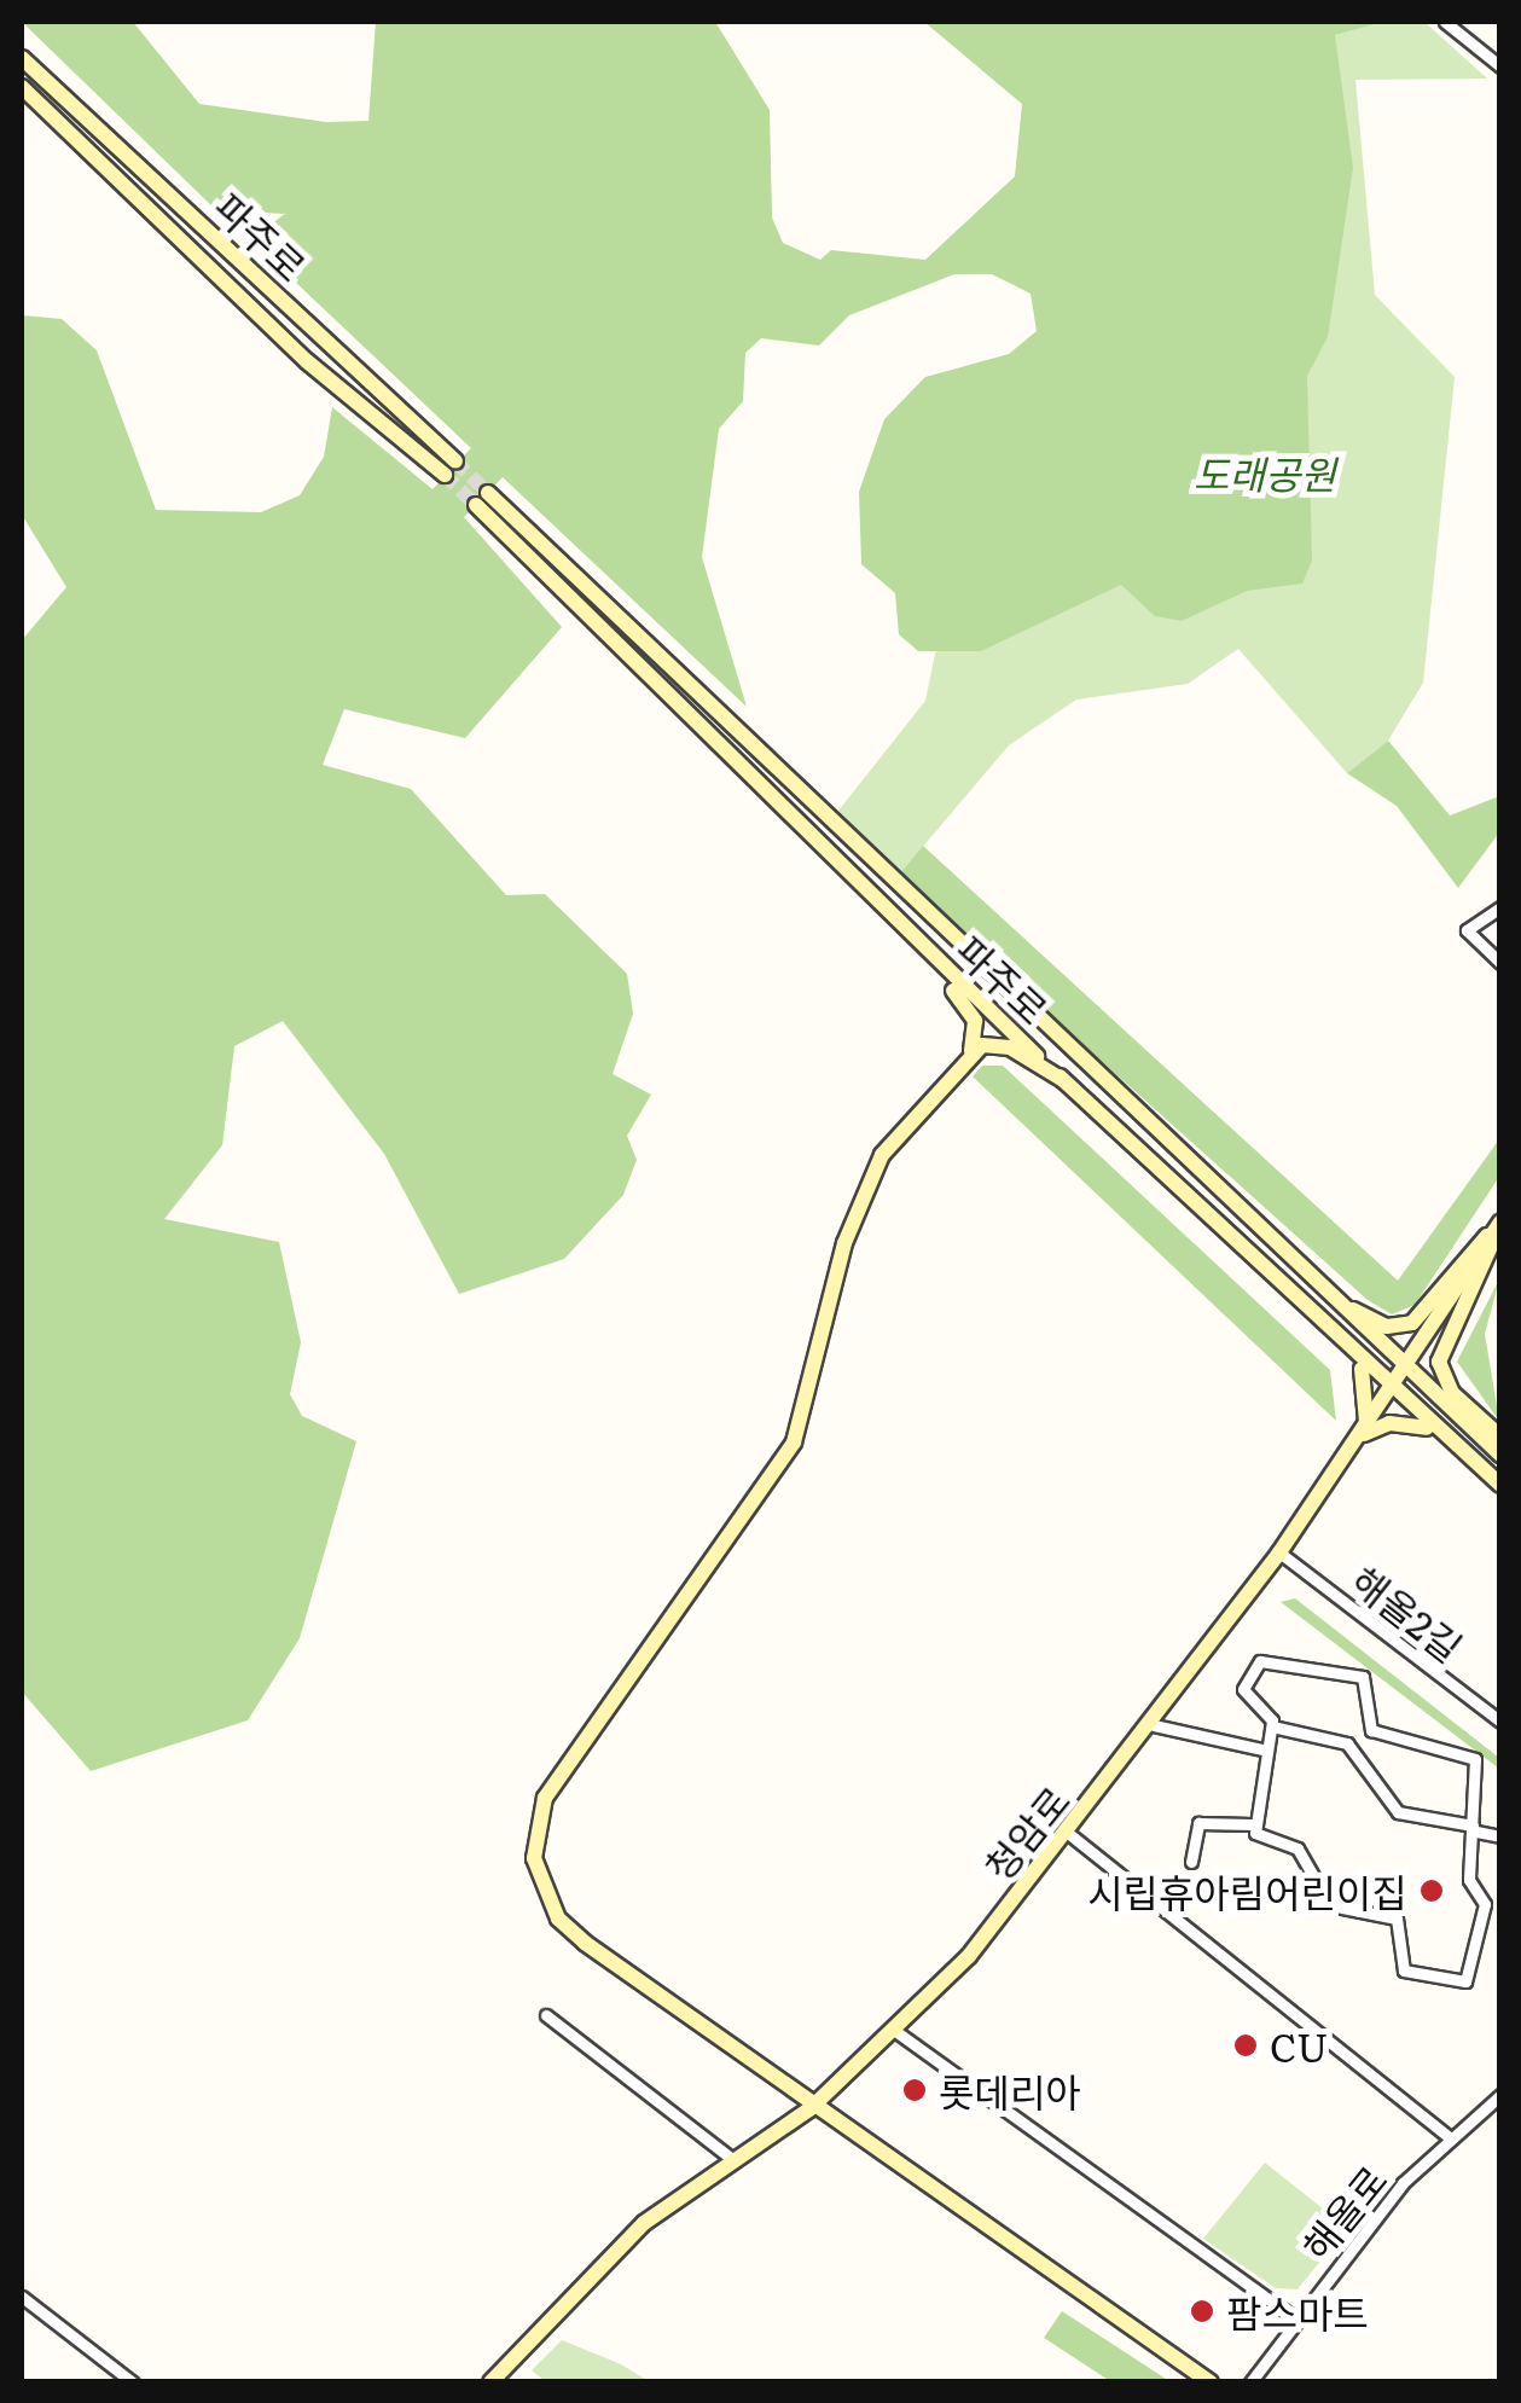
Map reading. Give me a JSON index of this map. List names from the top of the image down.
{
  "streets": {
    "main road": ["파주로", "청암로"],
    "street": ["해올2길", "해올로"]
  },
  "crossings": [
    ["파주로", "청암로"],
    ["해올2길", "청암로"]
  ],
  "parks": ["도래공원"],
  "places": [
    "시립휴아림어린이집",
    "CU",
    "롯데리아",
    "팜스마트"
  ]
}
